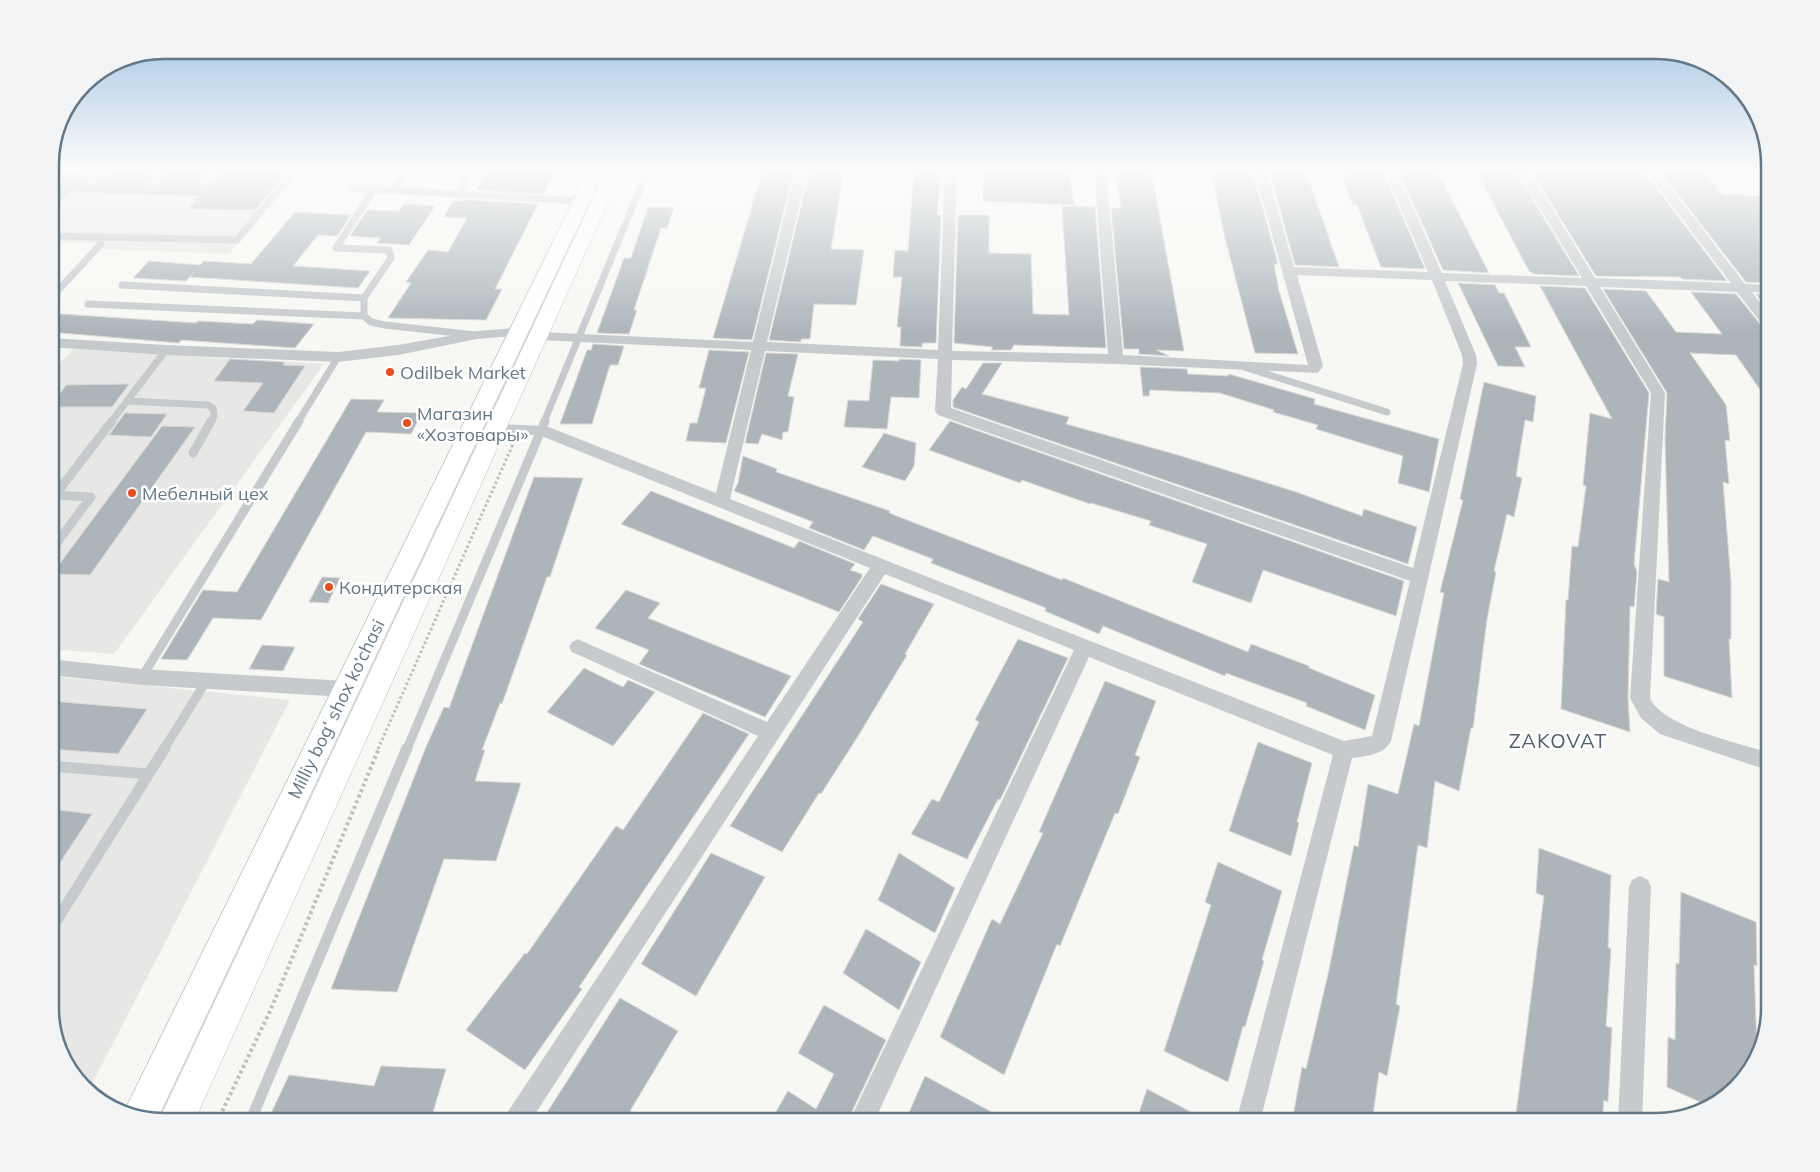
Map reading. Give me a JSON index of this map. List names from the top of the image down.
{
  "streets": {
    "main road": ["Milliy bog‘ shox ko‘chasi"]
  },
  "districts": ["ZAKOVAT"],
  "places": [
    "Odilbek Market",
    "Магазин «Хозтовары»",
    "Мебелный цех",
    "Кондитерская"
  ]
}
